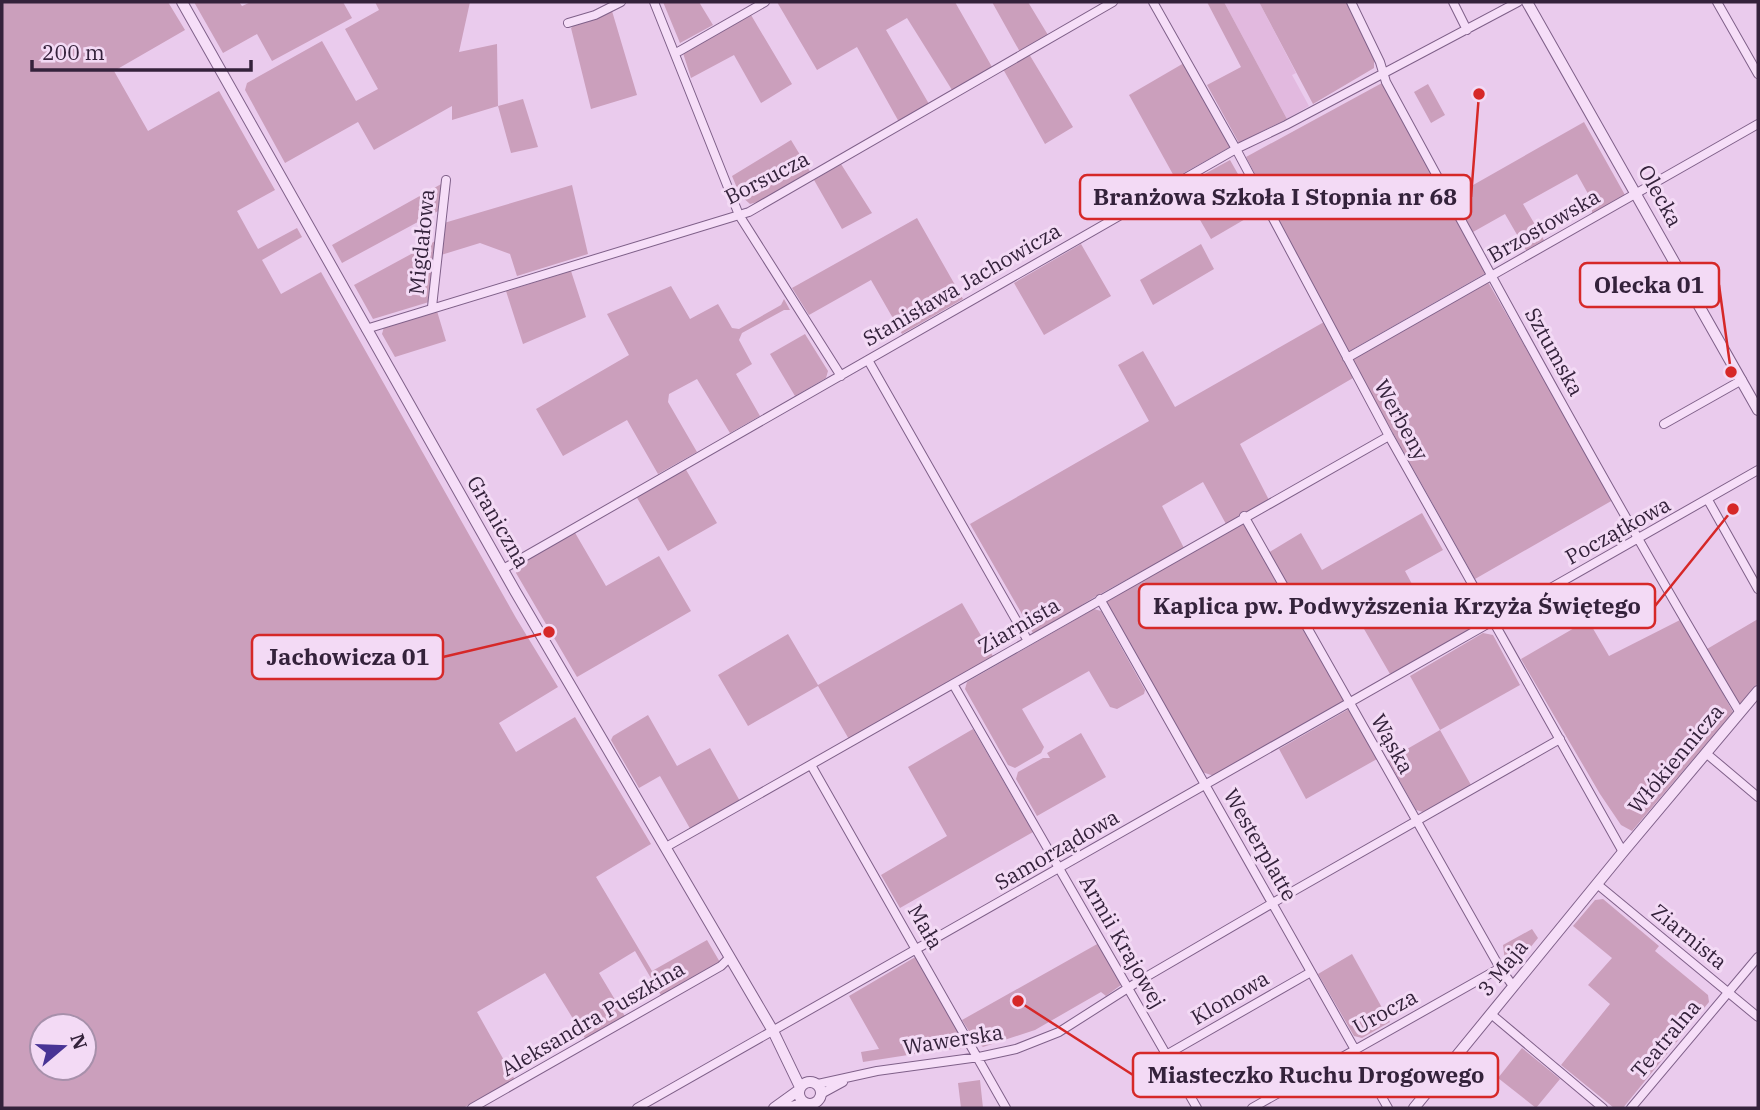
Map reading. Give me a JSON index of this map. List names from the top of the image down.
{
  "streets": {
    "street": [
      "Borsucza",
      "Olecka",
      "Brzostowska",
      "Migdałowa",
      "Stanisława Jachowicza",
      "Sztumska",
      "Werbeny",
      "Graniczna",
      "Początkowa",
      "Ziarnista",
      "Wąska",
      "Włókiennicza",
      "Westerplatte",
      "Samorządowa",
      "Mała",
      "Armii Krajowej",
      "3 Maja",
      "Klonowa",
      "Urocza",
      "Aleksandra Puszkina",
      "Teatralna",
      "Wawerska"
    ]
  },
  "crossings": [
    ["Borsucza", "Migdałowa"],
    ["Borsucza", "Graniczna"],
    ["Olecka", "Brzostowska"],
    ["Brzostowska", "Sztumska"],
    ["Brzostowska", "Werbeny"],
    ["Stanisława Jachowicza", "Sztumska"],
    ["Stanisława Jachowicza", "Werbeny"],
    ["Stanisława Jachowicza", "Graniczna"],
    ["Sztumska", "Początkowa"],
    ["Sztumska", "Włókiennicza"],
    ["Werbeny", "Początkowa"],
    ["Werbeny", "Ziarnista"],
    ["Werbeny", "Włókiennicza"],
    ["Werbeny", "Samorządowa"],
    ["Werbeny", "3 Maja"],
    ["Werbeny", "Wawerska"],
    ["Graniczna", "Ziarnista"],
    ["Graniczna", "Samorządowa"],
    ["Graniczna", "Aleksandra Puszkina"],
    ["Graniczna", "Wawerska"],
    ["Początkowa", "Samorządowa"],
    ["Ziarnista", "Wąska"],
    ["Ziarnista", "Westerplatte"],
    ["Ziarnista", "Mała"],
    ["Ziarnista", "Armii Krajowej"],
    ["Ziarnista", "3 Maja"],
    ["Ziarnista", "Teatralna"],
    ["Wąska", "Samorządowa"],
    ["Wąska", "3 Maja"],
    ["Wąska", "Urocza"],
    ["Wąska", "Wawerska"],
    ["Włókiennicza", "3 Maja"],
    ["Westerplatte", "Samorządowa"],
    ["Westerplatte", "Klonowa"],
    ["Westerplatte", "Urocza"],
    ["Westerplatte", "Wawerska"],
    ["Samorządowa", "Mała"],
    ["Samorządowa", "Armii Krajowej"],
    ["Mała", "Wawerska"],
    ["Armii Krajowej", "Klonowa"],
    ["Armii Krajowej", "Wawerska"]
  ],
  "places": [
    "Branżowa Szkoła I Stopnia nr 68",
    "Olecka 01",
    "Kaplica pw. Podwyższenia Krzyża Świętego",
    "Jachowicza 01",
    "Miasteczko Ruchu Drogowego"
  ],
  "scale_bar": "200 m",
  "north": "right"
}
